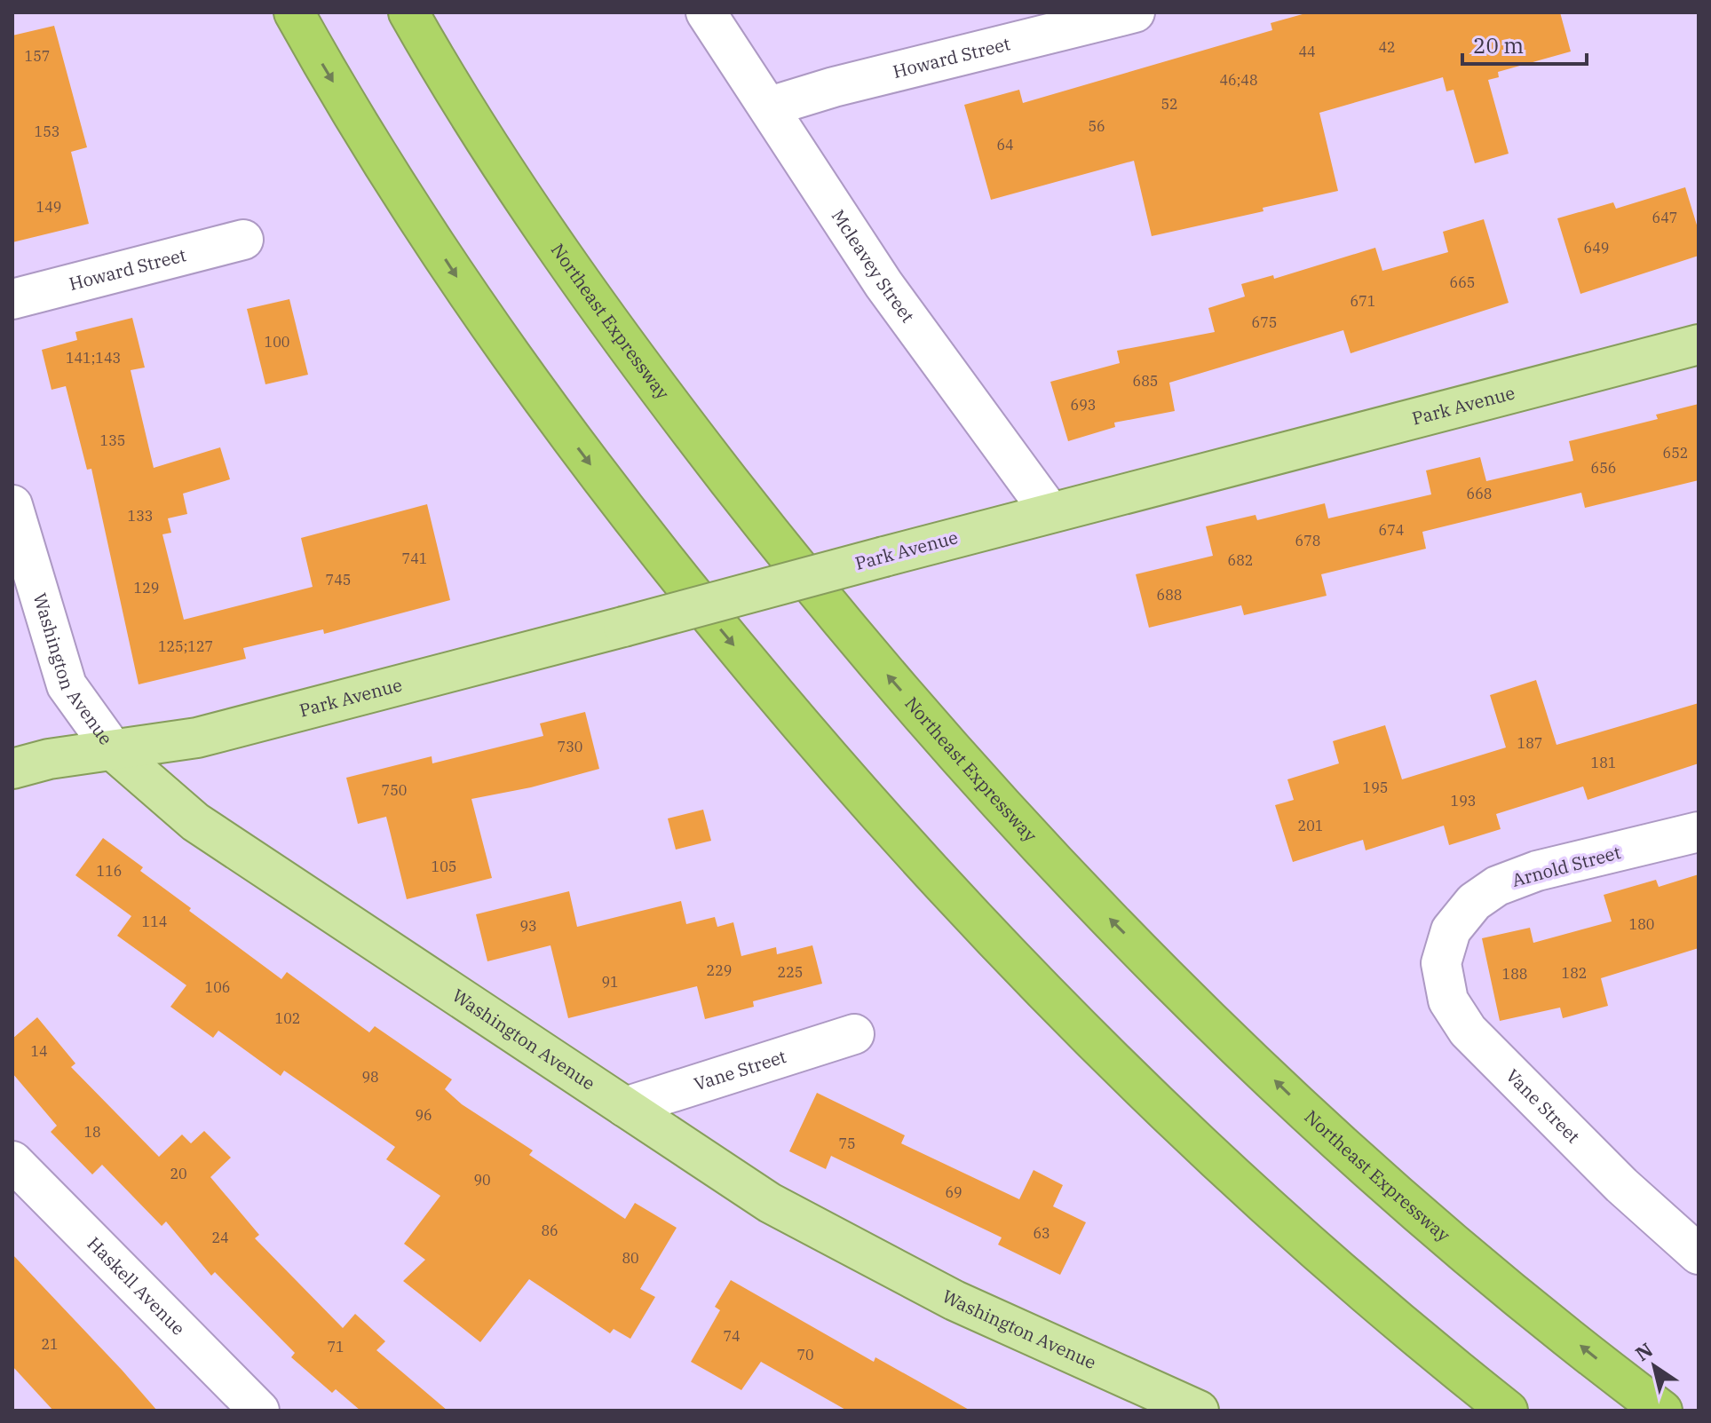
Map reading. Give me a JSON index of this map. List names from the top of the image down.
{
  "streets": {
    "highway": ["Northeast Expressway"],
    "main road": ["Park Avenue", "Washington Avenue"],
    "street": [
      "Howard Street",
      "Mcleavey Street",
      "Arnold Street",
      "Vane Street",
      "Haskell Avenue"
    ]
  },
  "crossings": [
    ["Howard Street", "Mcleavey Street"],
    ["Mcleavey Street", "Park Avenue"],
    ["Park Avenue", "Washington Avenue"],
    ["Washington Avenue", "Vane Street"],
    ["Arnold Street", "Vane Street"]
  ],
  "house_numbers": [
    "42",
    "44",
    "157",
    "46;48",
    "52",
    "56",
    "153",
    "64",
    "149",
    "647",
    "649",
    "665",
    "671",
    "675",
    "100",
    "141;143",
    "685",
    "693",
    "135",
    "652",
    "656",
    "668",
    "133",
    "674",
    "678",
    "741",
    "682",
    "745",
    "129",
    "688",
    "125;127",
    "187",
    "730",
    "181",
    "195",
    "750",
    "193",
    "201",
    "105",
    "116",
    "114",
    "180",
    "93",
    "229",
    "225",
    "182",
    "188",
    "91",
    "106",
    "102",
    "14",
    "98",
    "96",
    "18",
    "75",
    "20",
    "90",
    "69",
    "86",
    "63",
    "24",
    "80",
    "74",
    "21",
    "71",
    "70"
  ],
  "scale_bar": "20 m",
  "north": "top left"
}
